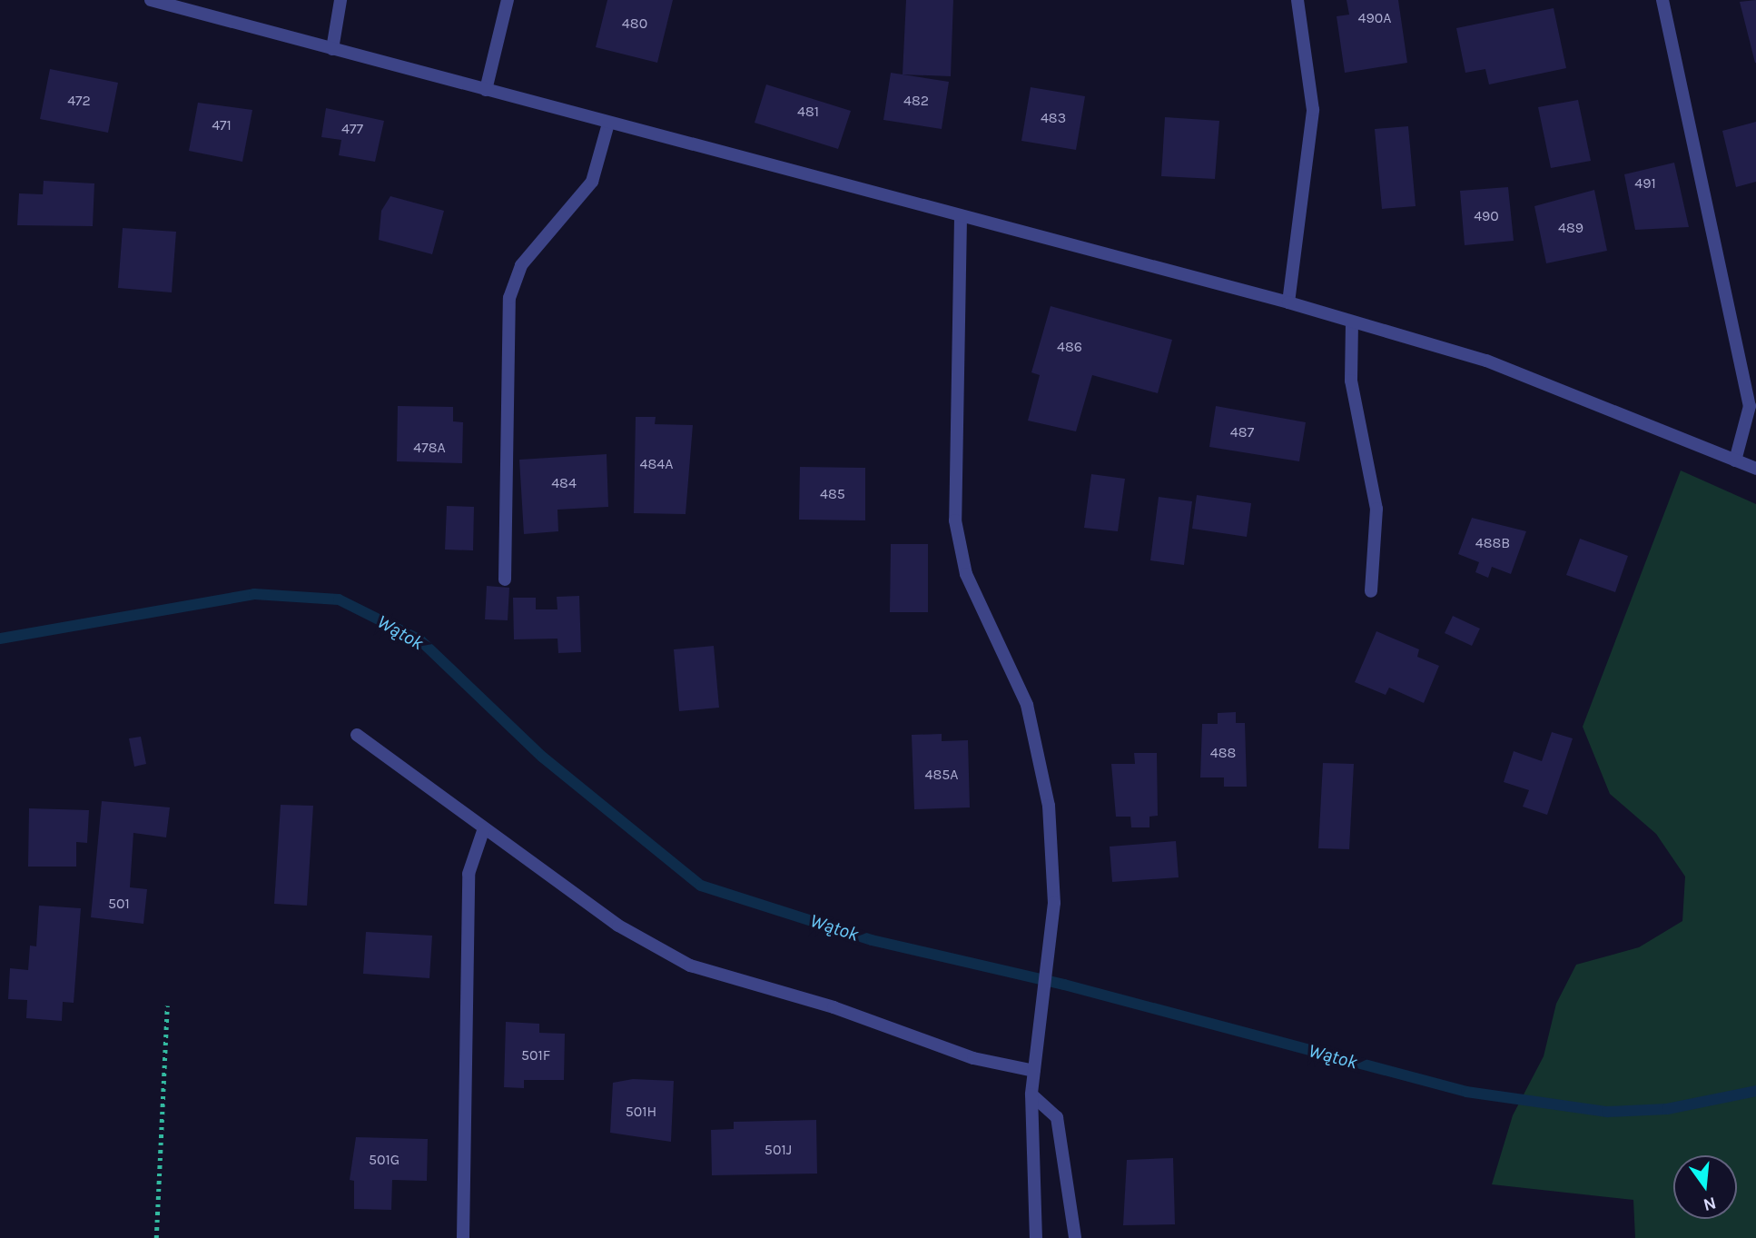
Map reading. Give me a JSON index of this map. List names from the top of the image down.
{
  "water": ["Wątok"],
  "house_numbers": [
    "490A",
    "480",
    "472",
    "482",
    "481",
    "483",
    "471",
    "477",
    "491",
    "490",
    "489",
    "486",
    "487",
    "478A",
    "484A",
    "484",
    "485",
    "488B",
    "488",
    "485A",
    "501",
    "501F",
    "501H",
    "501J",
    "501G"
  ],
  "north": "bottom"
}
